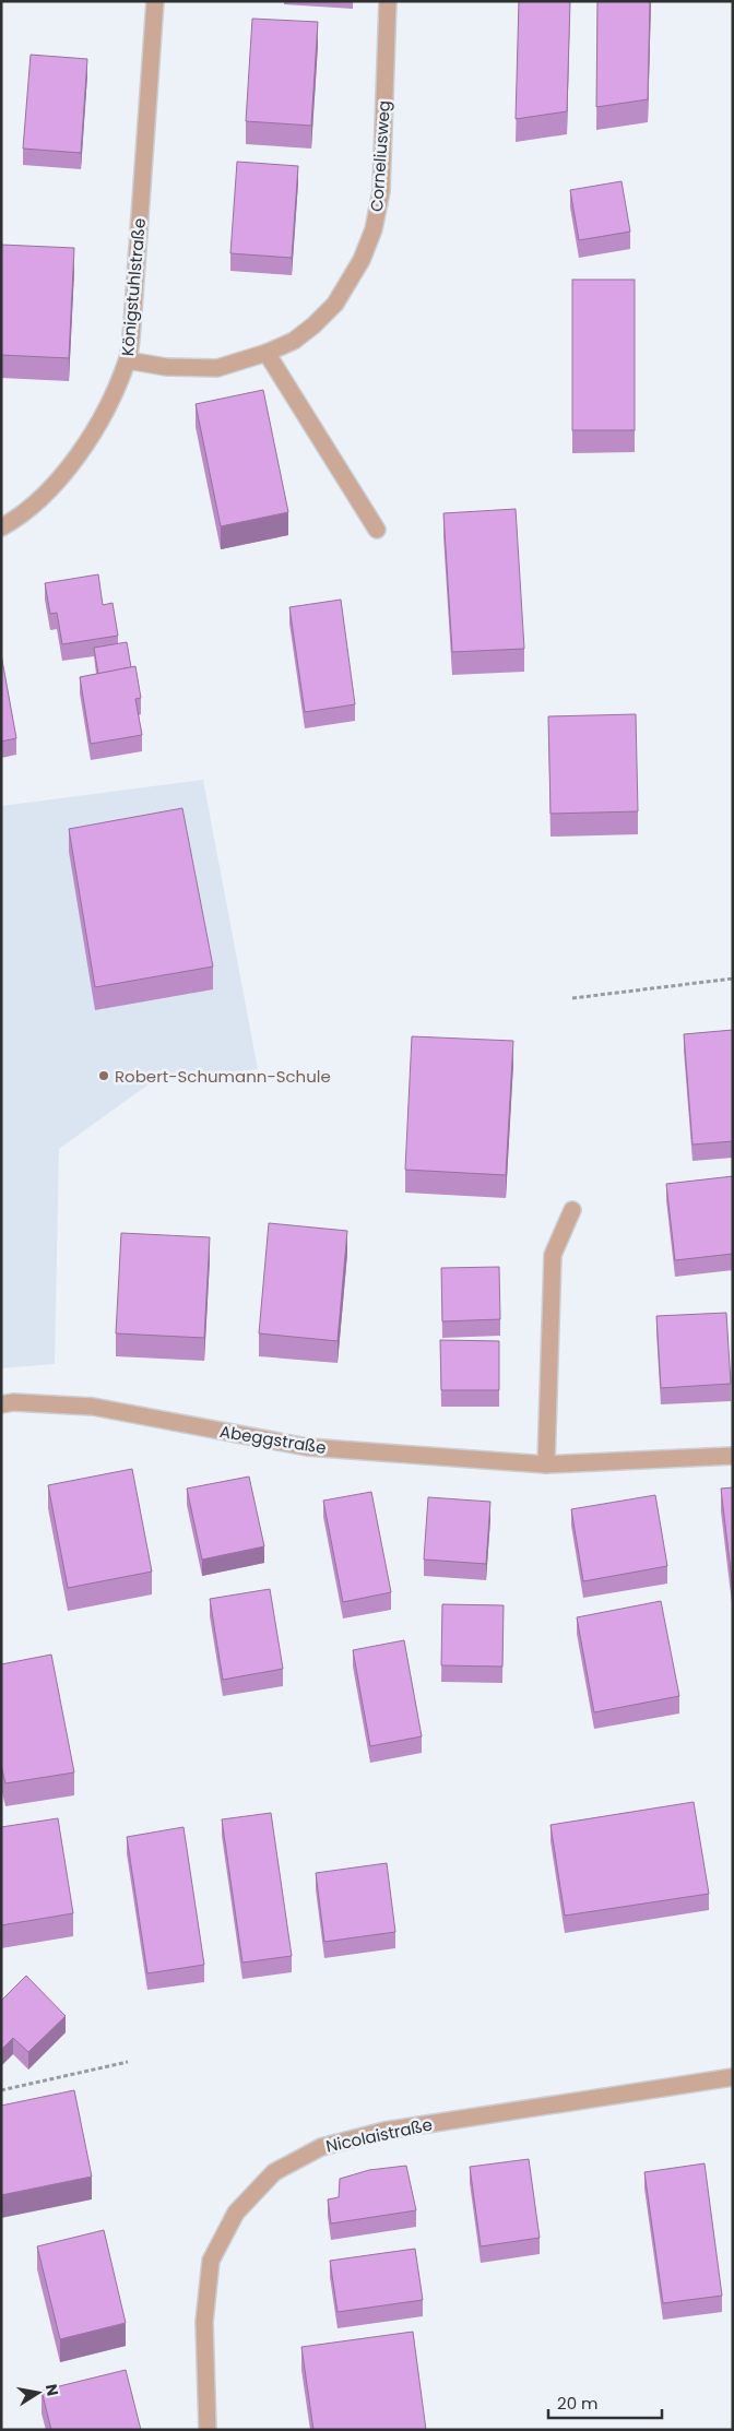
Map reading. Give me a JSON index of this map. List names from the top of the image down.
{
  "streets": {
    "street": [
      "Corneliusweg",
      "Königstuhlstraße",
      "Abeggstraße",
      "Nicolaistraße"
    ]
  },
  "crossings": [
    ["Corneliusweg", "Königstuhlstraße"]
  ],
  "places": ["Robert-Schumann-Schule"],
  "scale_bar": "20 m",
  "north": "right"
}
